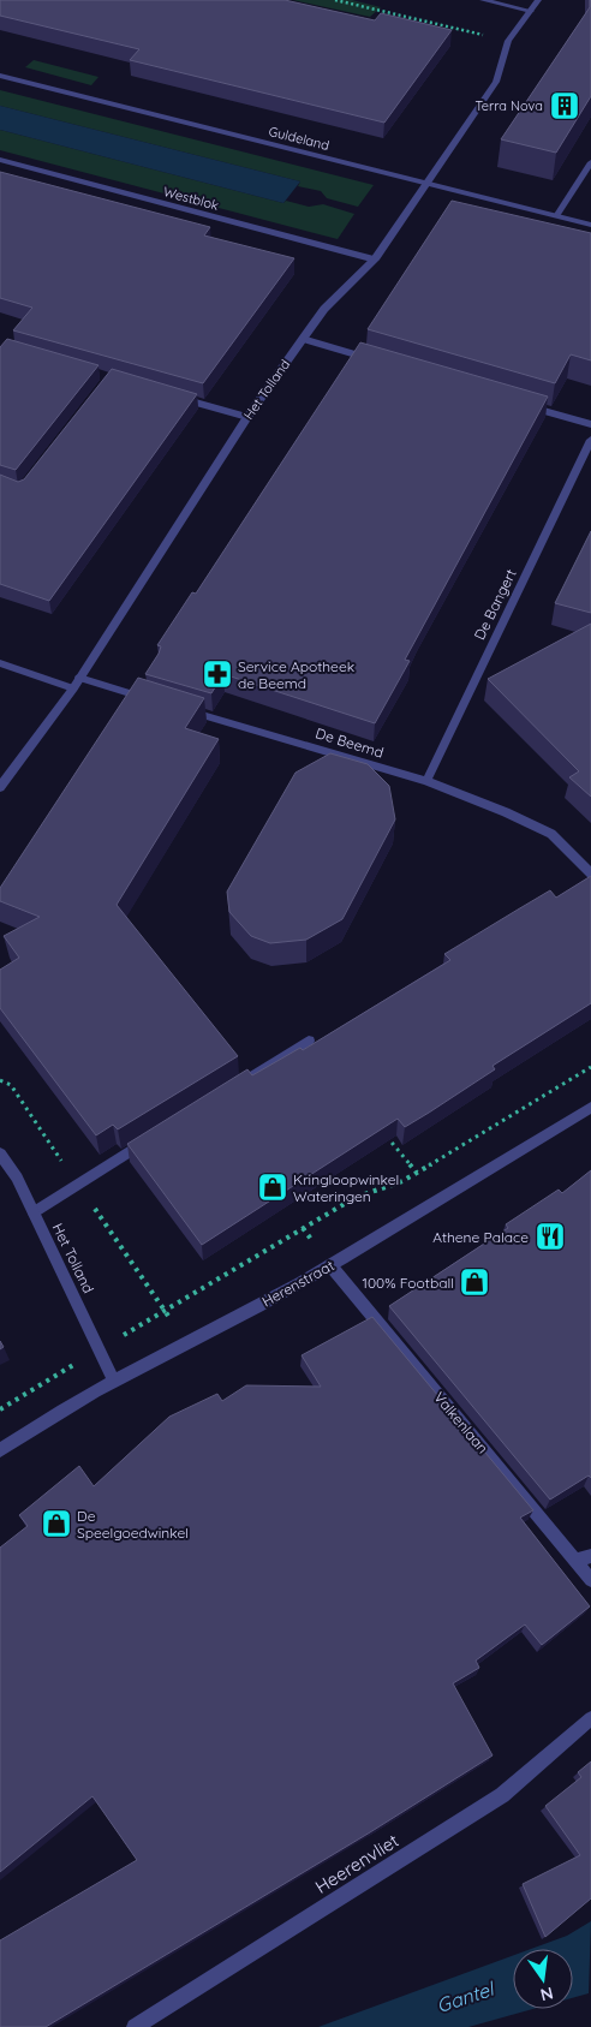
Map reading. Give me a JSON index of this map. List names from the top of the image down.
{
  "streets": {
    "street": [
      "Guldeland",
      "Westblok",
      "Het Tolland",
      "De Bangert",
      "De Beemd",
      "Herenstraat",
      "Valkenlaan",
      "Heerenvliet"
    ]
  },
  "crossings": [
    ["Guldeland", "Het Tolland"],
    ["Westblok", "Het Tolland"],
    ["Het Tolland", "Herenstraat"],
    ["De Bangert", "De Beemd"],
    ["Herenstraat", "Valkenlaan"]
  ],
  "water": ["Gantel"],
  "places": {
    "building": ["Terra Nova"],
    "pharmacy": ["Service Apotheek de Beemd"],
    "shop": ["Kringloopwinkel Wateringen", "100% Football", "De Speelgoedwinkel"],
    "restaurant": ["Athene Palace"]
  },
  "north": "bottom"
}
